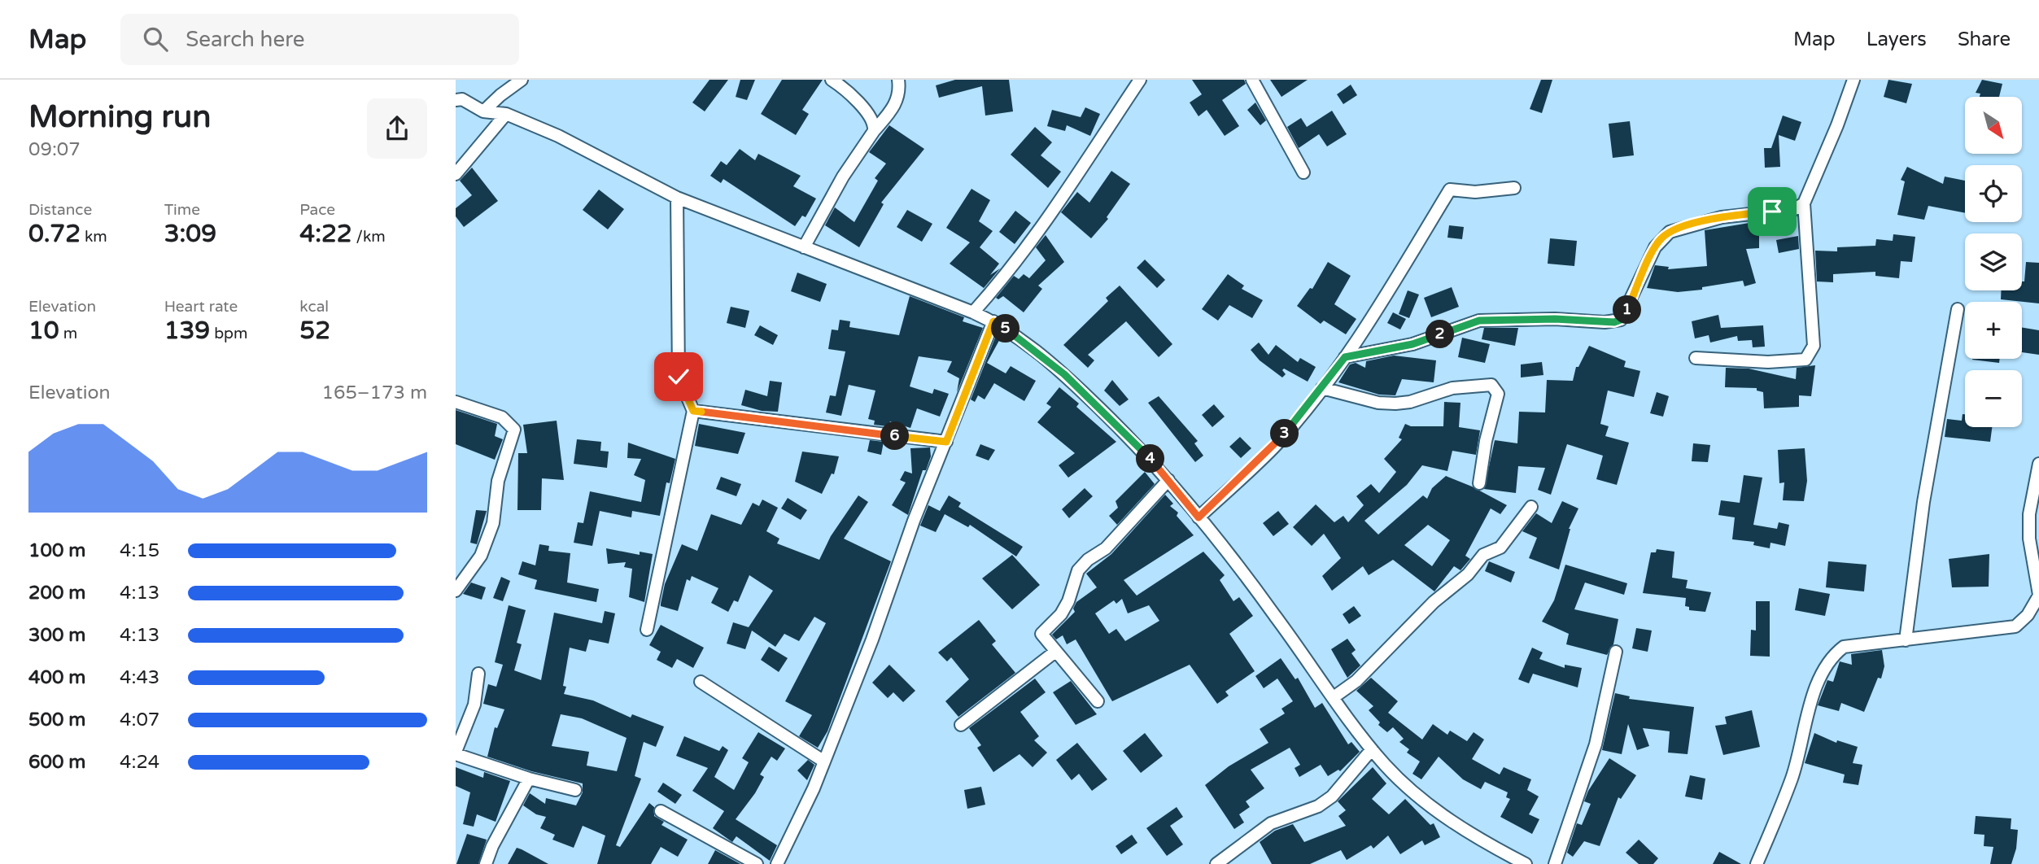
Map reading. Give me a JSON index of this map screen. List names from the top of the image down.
{
  "north": "bottom right",
  "page": {
    "header": "Map",
    "search": "Search here",
    "nav": ["Map", "Layers", "Share"],
    "heading": ["Morning run", "09:07"],
    "map_buttons": ["+", "−"],
    "stats": [
      ["Distance", "0.72 km"],
      ["Time", "3:09"],
      ["Pace", "4:22 /km"],
      ["Elevation", "10 m"],
      ["Heart rate", "139 bpm"],
      ["kcal", "52"]
    ],
    "pins": [
      "1",
      "5",
      "2",
      "3",
      "6",
      "4"
    ],
    "chart": ["Elevation", "165–173 m"],
    "list": [
      {
        "name": "100 m",
        "note": "4:15"
      },
      {
        "name": "200 m",
        "note": "4:13"
      },
      {
        "name": "300 m",
        "note": "4:13"
      },
      {
        "name": "400 m",
        "note": "4:43"
      },
      {
        "name": "500 m",
        "note": "4:07"
      },
      {
        "name": "600 m",
        "note": "4:24"
      }
    ]
  }
}
